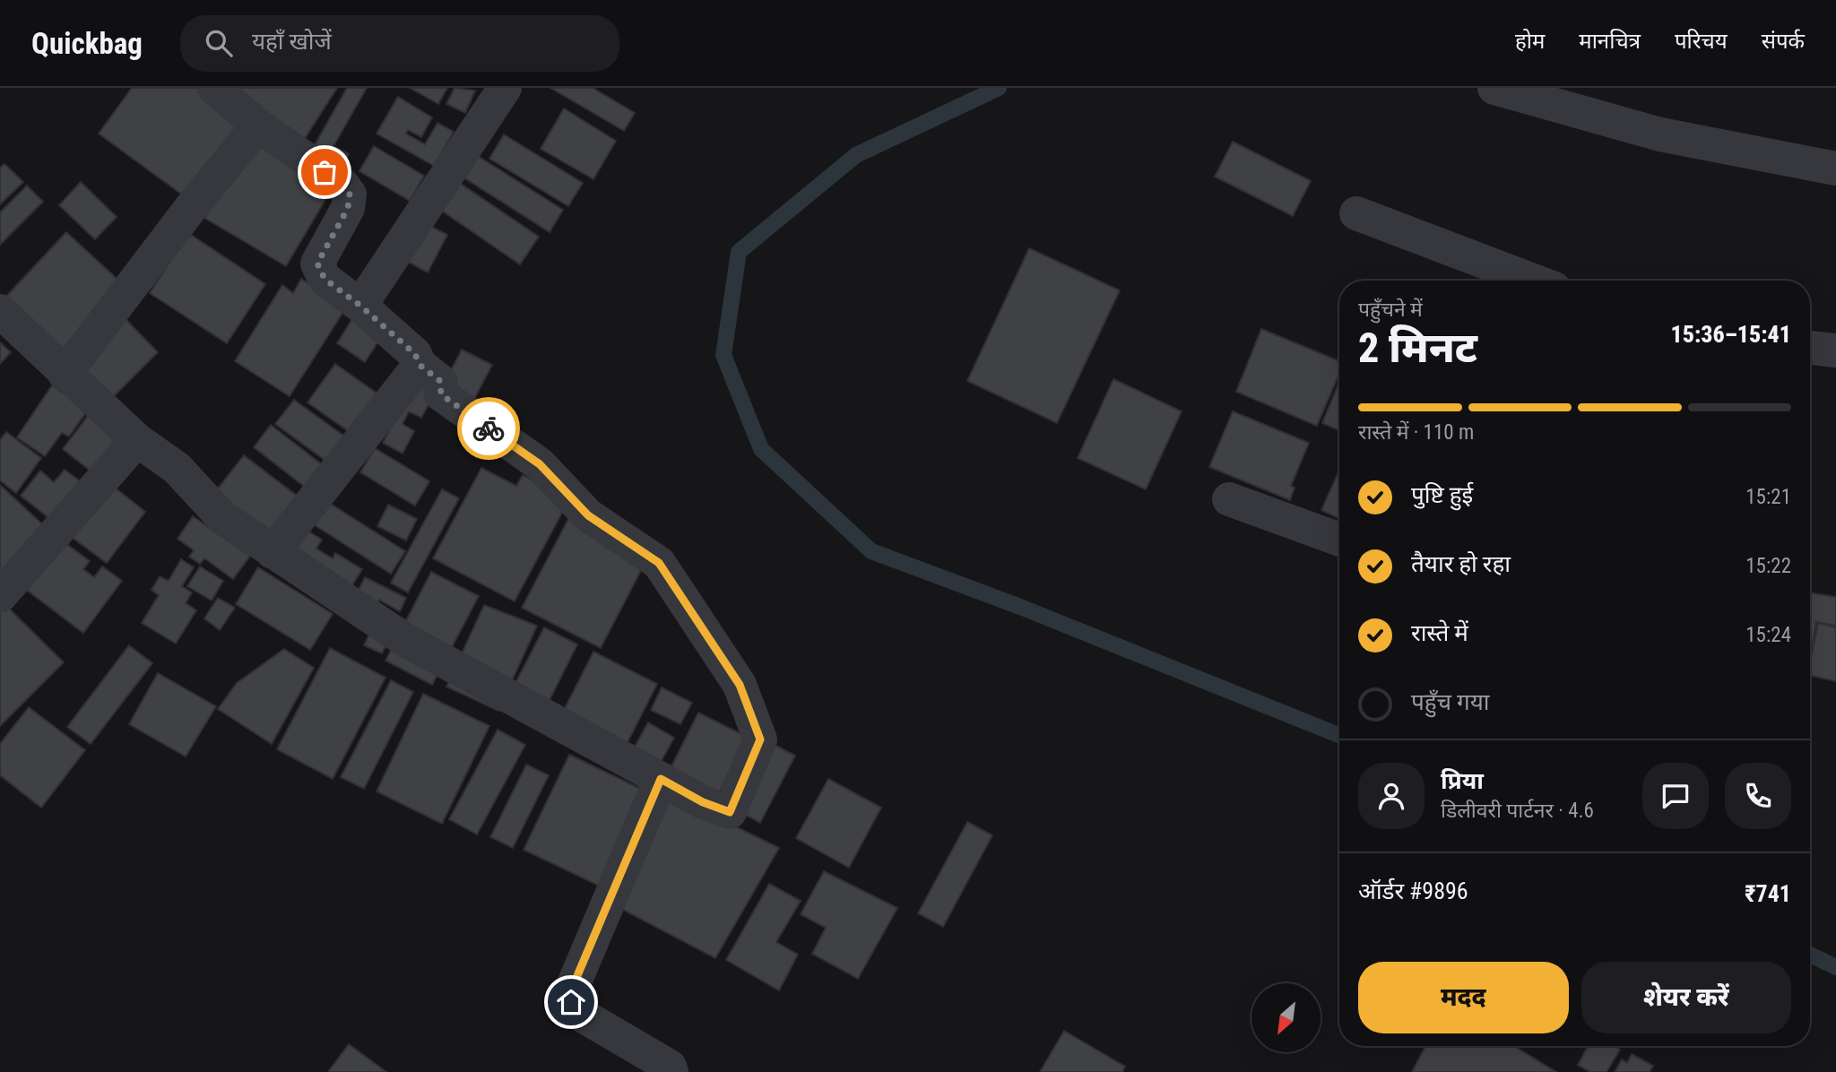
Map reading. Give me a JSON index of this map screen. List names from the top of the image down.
{
  "north": "bottom left",
  "page": {
    "header": "Quickbag",
    "search": "यहाँ खोजें",
    "nav": [
      "होम",
      "मानचित्र",
      "परिचय",
      "संपर्क"
    ],
    "heading": ["2 मिनट", "पहुँचने में", "15:36–15:41"],
    "panel": [
      "प्रिया",
      "डिलीवरी पार्टनर · 4.6",
      "ऑर्डर #9896",
      "₹741"
    ],
    "bar": "रास्ते में · 110 m",
    "list": [
      ["पुष्टि हुई", "15:21"],
      ["तैयार हो रहा", "15:22"],
      ["रास्ते में", "15:24"],
      "पहुँच गया"
    ],
    "buttons": ["मदद", "शेयर करें"]
  }
}
